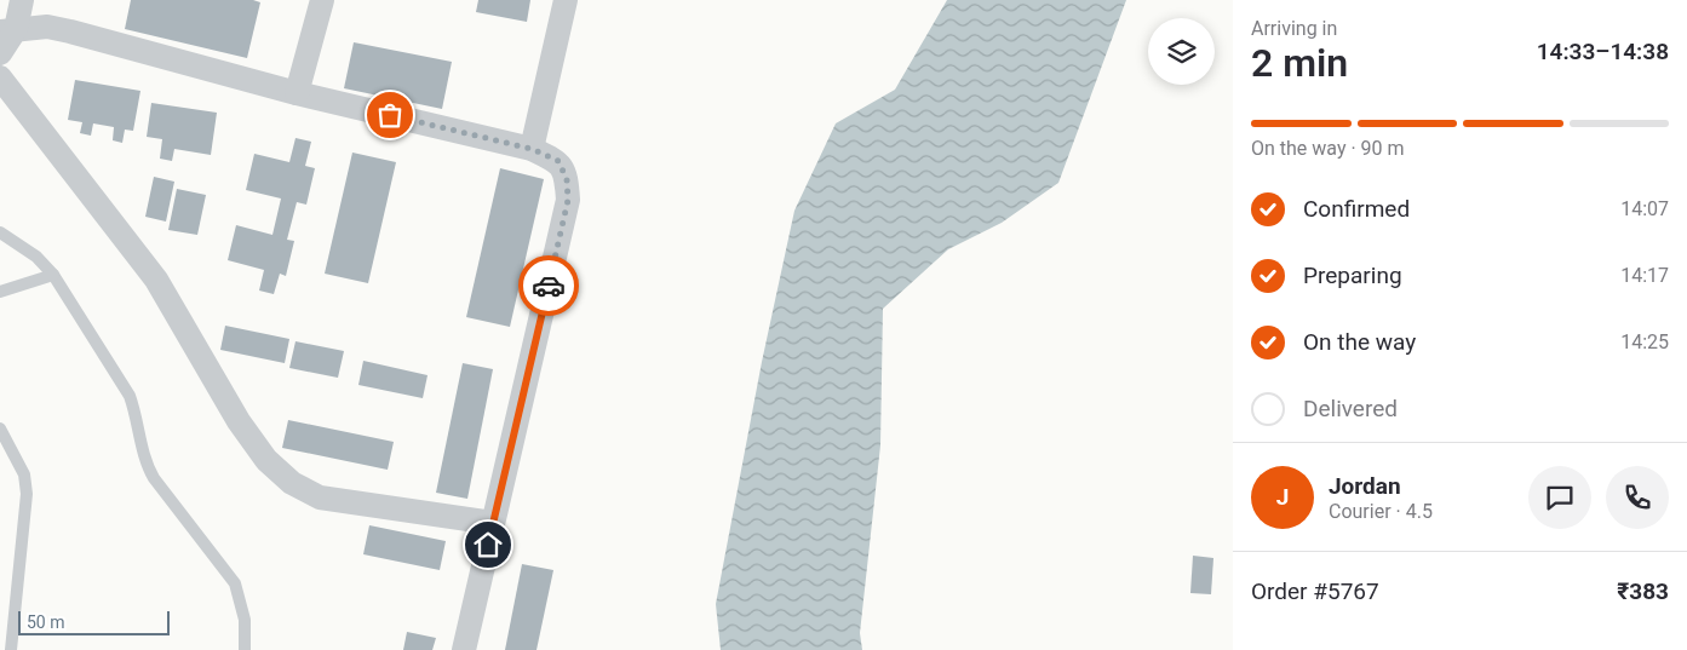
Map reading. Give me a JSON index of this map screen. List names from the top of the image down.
{
  "scale_bar": "50 m",
  "page": {
    "heading": ["2 min", "Arriving in", "14:33–14:38"],
    "panel": [
      "Jordan",
      "Courier · 4.5",
      "Order #5767",
      "₹383"
    ],
    "bar": "On the way · 90 m",
    "list": [
      ["Confirmed", "14:07"],
      ["Preparing", "14:17"],
      ["On the way", "14:25"],
      "Delivered"
    ],
    "round": "J",
    "scale": "50 m"
  }
}
